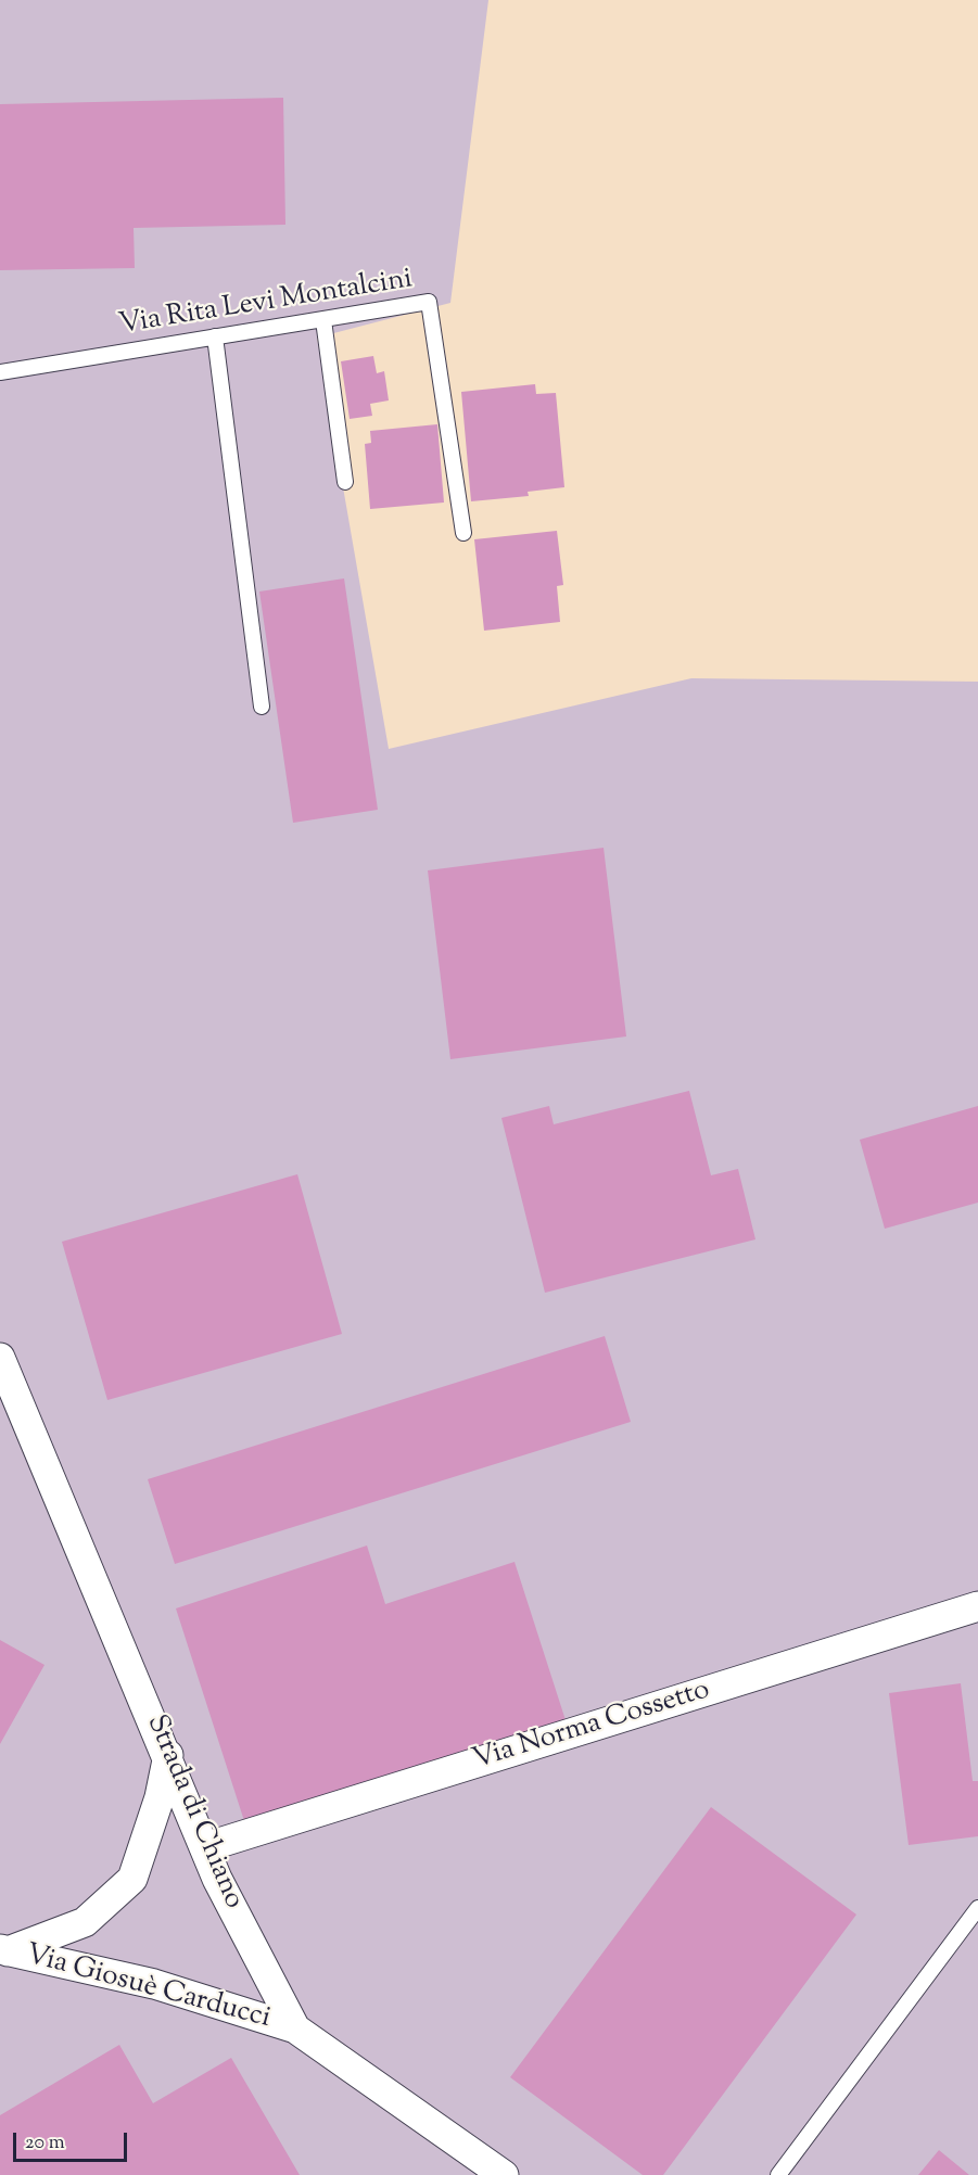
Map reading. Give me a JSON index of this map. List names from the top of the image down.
{
  "streets": {
    "street": ["Via Norma Cossetto", "Strada di Chiano", "Via Giosuè Carducci"],
    "lane": ["Via Rita Levi Montalcini"]
  },
  "crossings": [
    ["Via Norma Cossetto", "Strada di Chiano"],
    ["Strada di Chiano", "Via Giosuè Carducci"]
  ],
  "scale_bar": "20 m"
}
